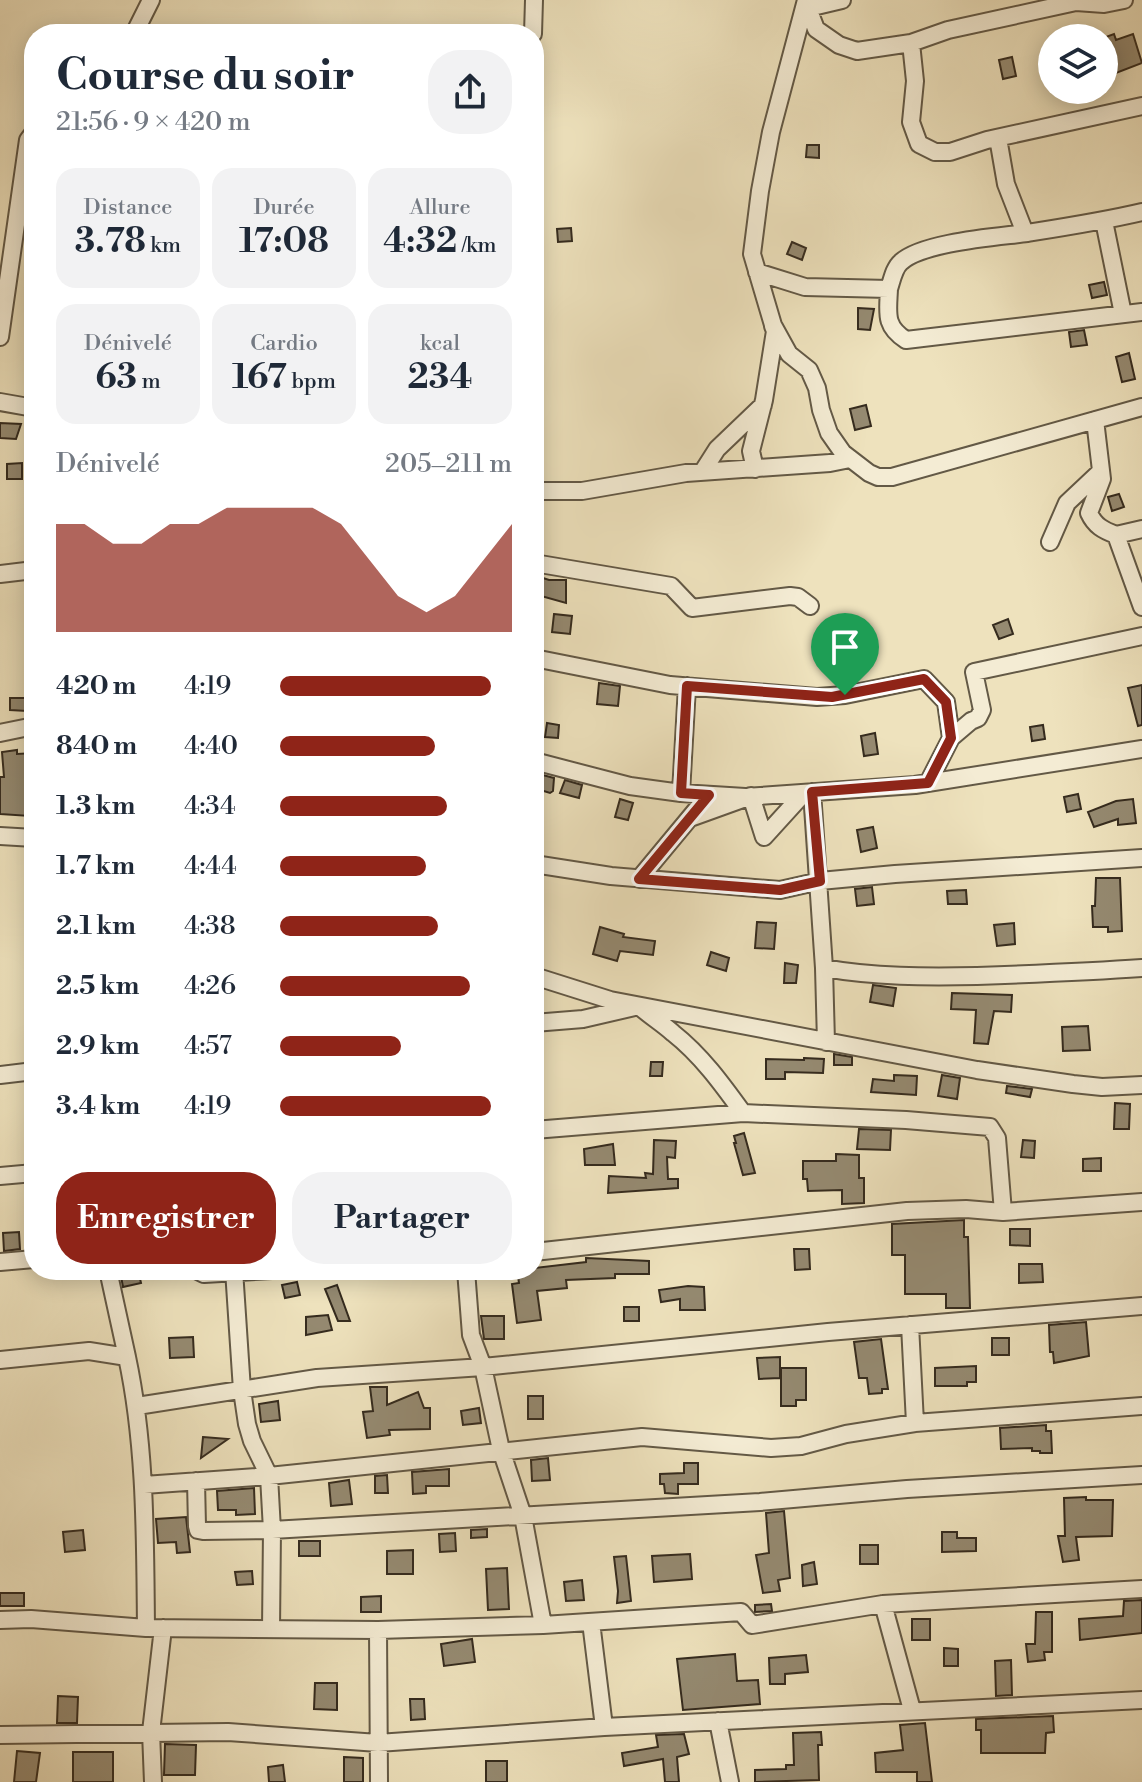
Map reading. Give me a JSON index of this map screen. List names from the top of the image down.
{
  "page": {
    "heading": ["Course du soir", "21:56 · 9 × 420 m"],
    "stats": [
      ["Distance", "3.78 km"],
      ["Durée", "17:08"],
      ["Allure", "4:32 /km"],
      ["Dénivelé", "63 m"],
      ["Cardio", "167 bpm"],
      ["kcal", "234"]
    ],
    "chart": ["Dénivelé", "205–211 m"],
    "list": [
      {
        "name": "420 m",
        "note": "4:19"
      },
      {
        "name": "840 m",
        "note": "4:40"
      },
      {
        "name": "1.3 km",
        "note": "4:34"
      },
      {
        "name": "1.7 km",
        "note": "4:44"
      },
      {
        "name": "2.1 km",
        "note": "4:38"
      },
      {
        "name": "2.5 km",
        "note": "4:26"
      },
      {
        "name": "2.9 km",
        "note": "4:57"
      },
      {
        "name": "3.4 km",
        "note": "4:19"
      }
    ],
    "buttons": ["Enregistrer", "Partager"]
  }
}
